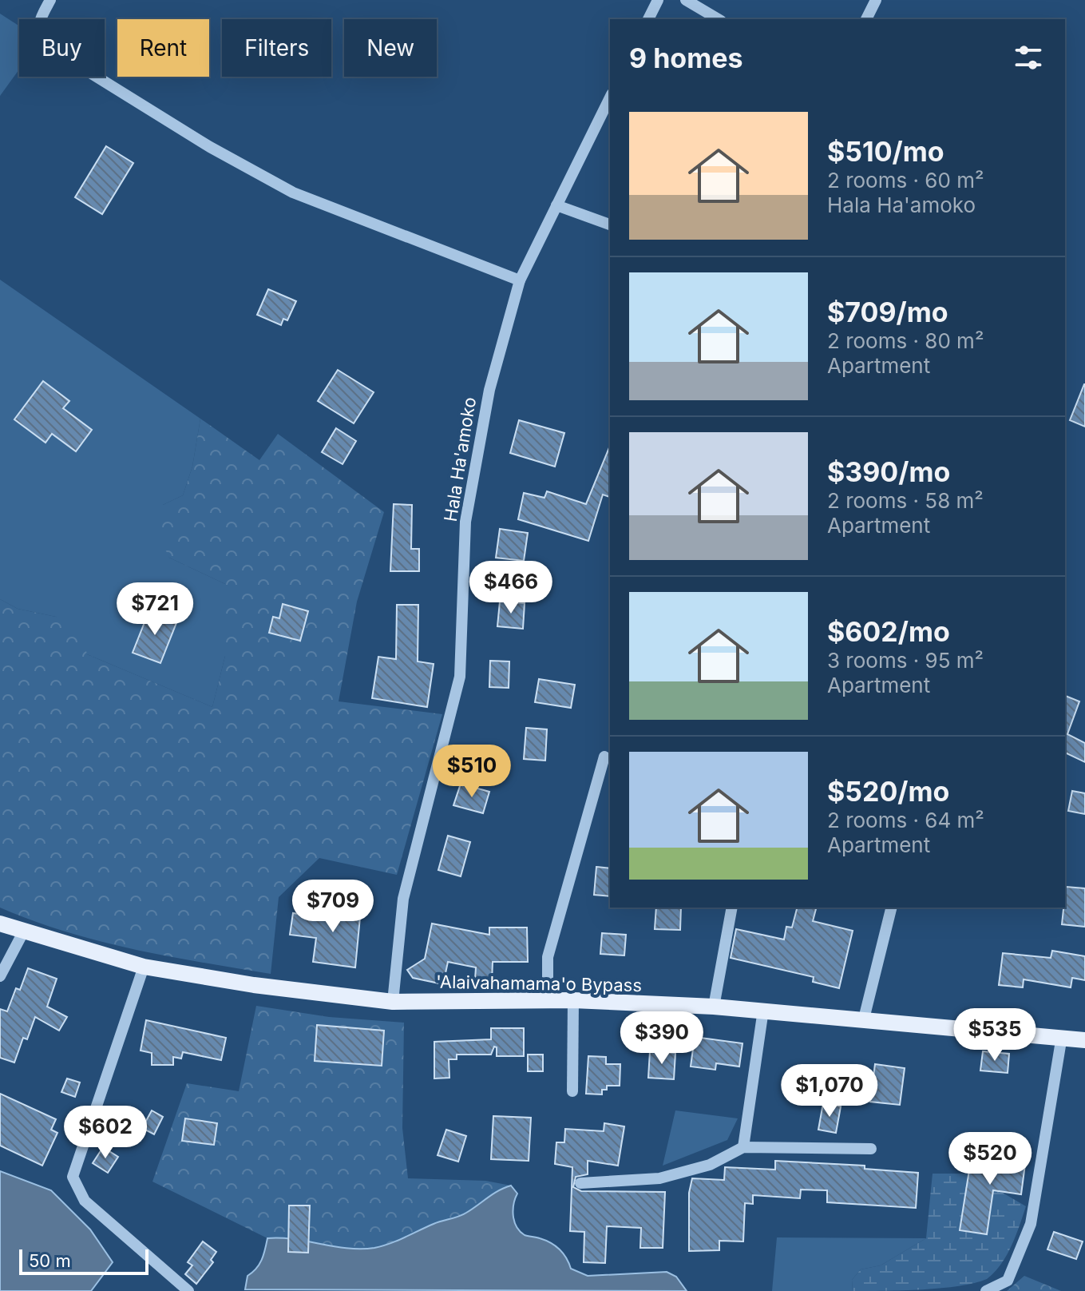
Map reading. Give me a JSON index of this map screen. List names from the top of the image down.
{
  "streets": {
    "main road": ["'Alaivahamama'o Bypass"],
    "street": ["Hala Ha'amoko"]
  },
  "crossings": [
    ["Hala Ha'amoko", "'Alaivahamama'o Bypass"]
  ],
  "scale_bar": "50 m",
  "page": {
    "chip": [
      "Buy",
      "Rent",
      "Filters",
      "New"
    ],
    "heading": "9 homes",
    "list": [
      {
        "name": "$510/mo",
        "note": "2 rooms · 60 m² · Hala Ha'amoko"
      },
      {
        "name": "$709/mo",
        "note": "2 rooms · 80 m² · Apartment"
      },
      {
        "name": "$390/mo",
        "note": "2 rooms · 58 m² · Apartment"
      },
      {
        "name": "$602/mo",
        "note": "3 rooms · 95 m² · Apartment"
      },
      {
        "name": "$520/mo",
        "note": "2 rooms · 64 m² · Apartment"
      }
    ],
    "price": [
      "$466",
      "$721",
      "$510",
      "$709",
      "$535",
      "$390",
      "$1,070",
      "$602",
      "$520"
    ],
    "scale": "50 m"
  }
}
